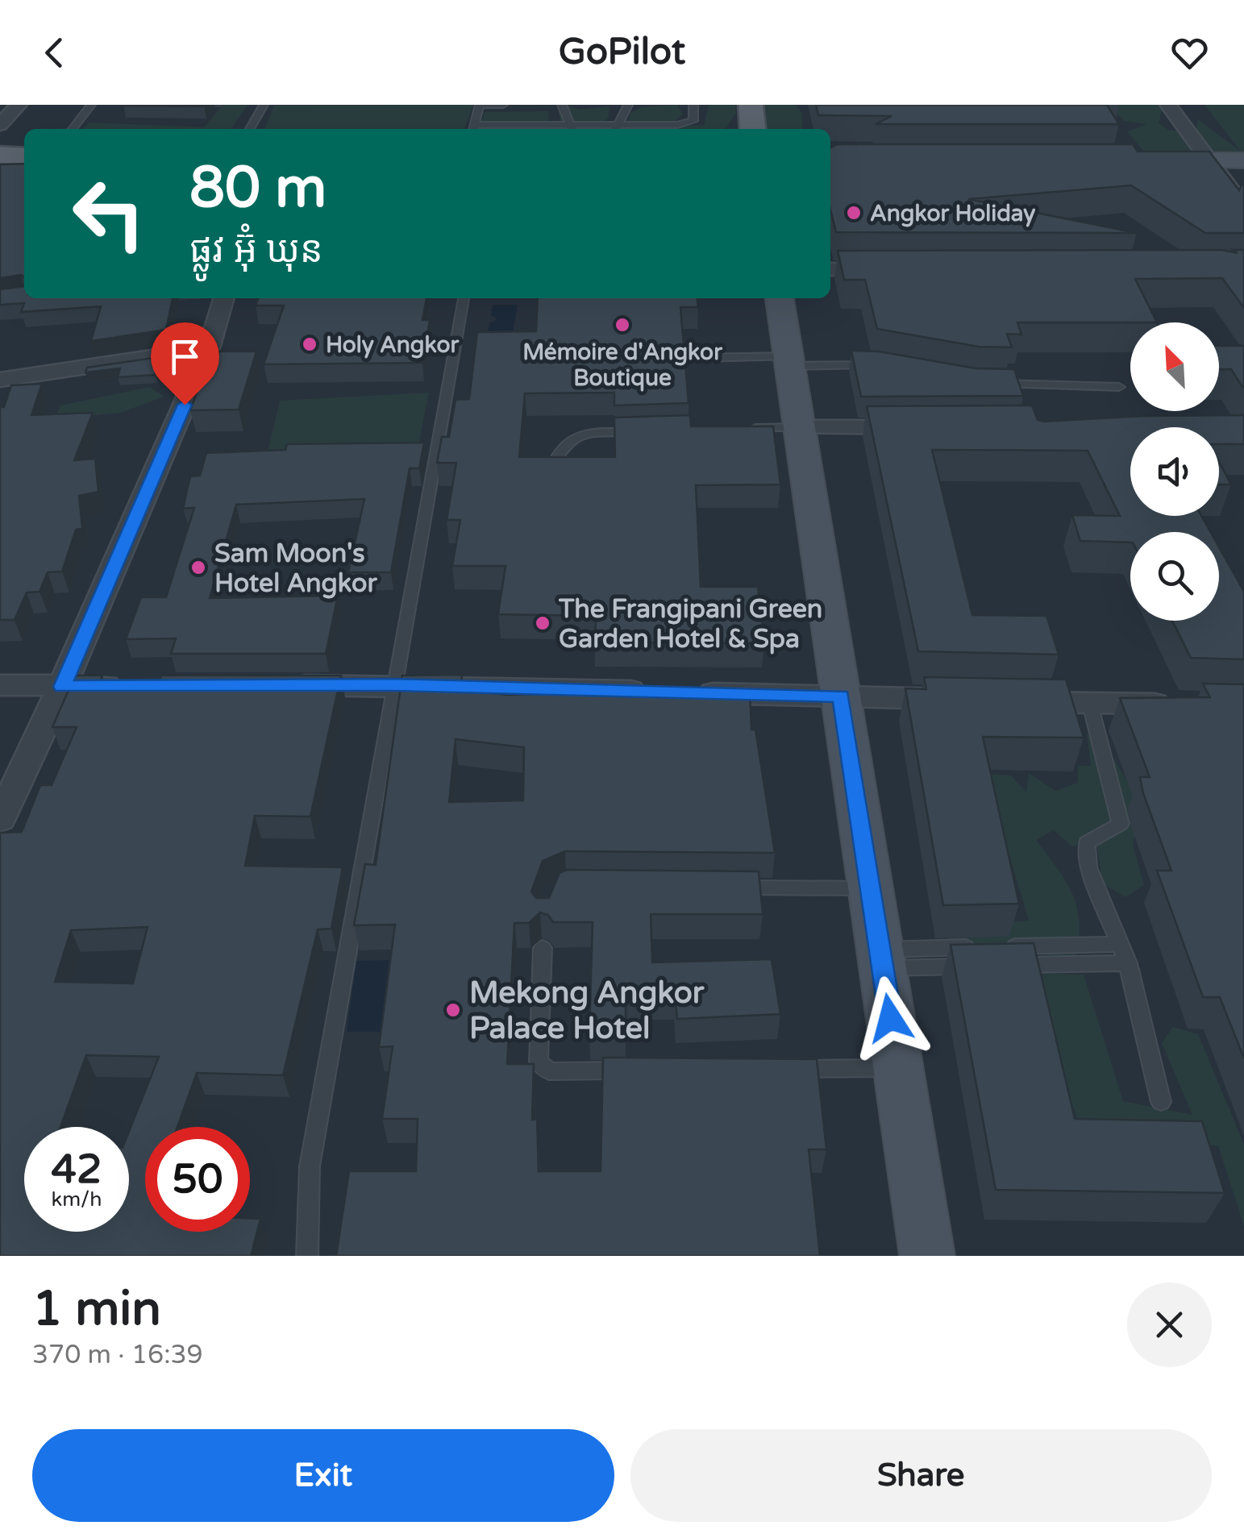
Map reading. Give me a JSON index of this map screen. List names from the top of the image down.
{
  "places": [
    "Angkor Holiday",
    "Mémoire d'Angkor Boutique",
    "Holy Angkor",
    "Sam Moon's Hotel Angkor",
    "The Frangipani Green Garden Hotel & Spa",
    "Mekong Angkor Palace Hotel"
  ],
  "north": "top left",
  "page": {
    "header": "GoPilot",
    "turn": ["80 m", "ផ្លូវ អ៊ុំ ឃុន"],
    "speed": "42 km/h",
    "limit": "50",
    "heading": ["1 min", "370 m · 16:39"],
    "buttons": ["Exit", "Share"]
  }
}
